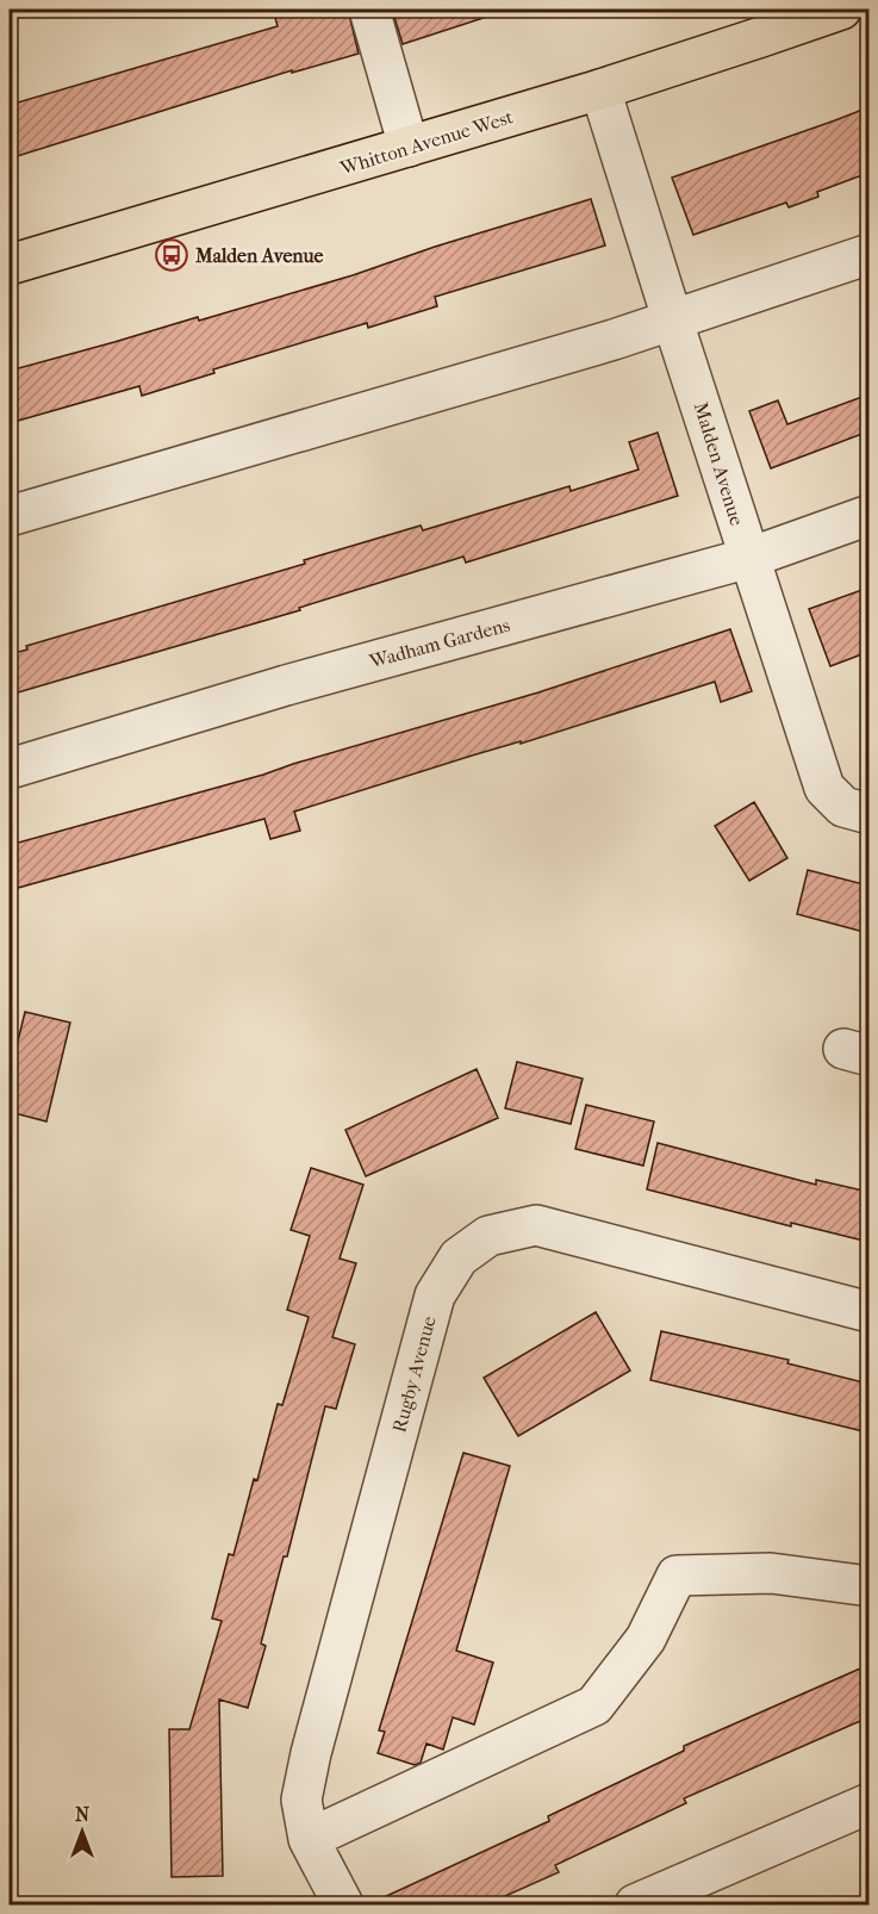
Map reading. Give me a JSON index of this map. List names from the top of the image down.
{
  "streets": {
    "main road": ["Whitton Avenue West"],
    "street": ["Malden Avenue", "Wadham Gardens", "Rugby Avenue"]
  },
  "crossings": [
    ["Whitton Avenue West", "Malden Avenue"],
    ["Malden Avenue", "Wadham Gardens"]
  ],
  "places": {
    "bus stop": ["Malden Avenue"]
  },
  "north": "top"
}
